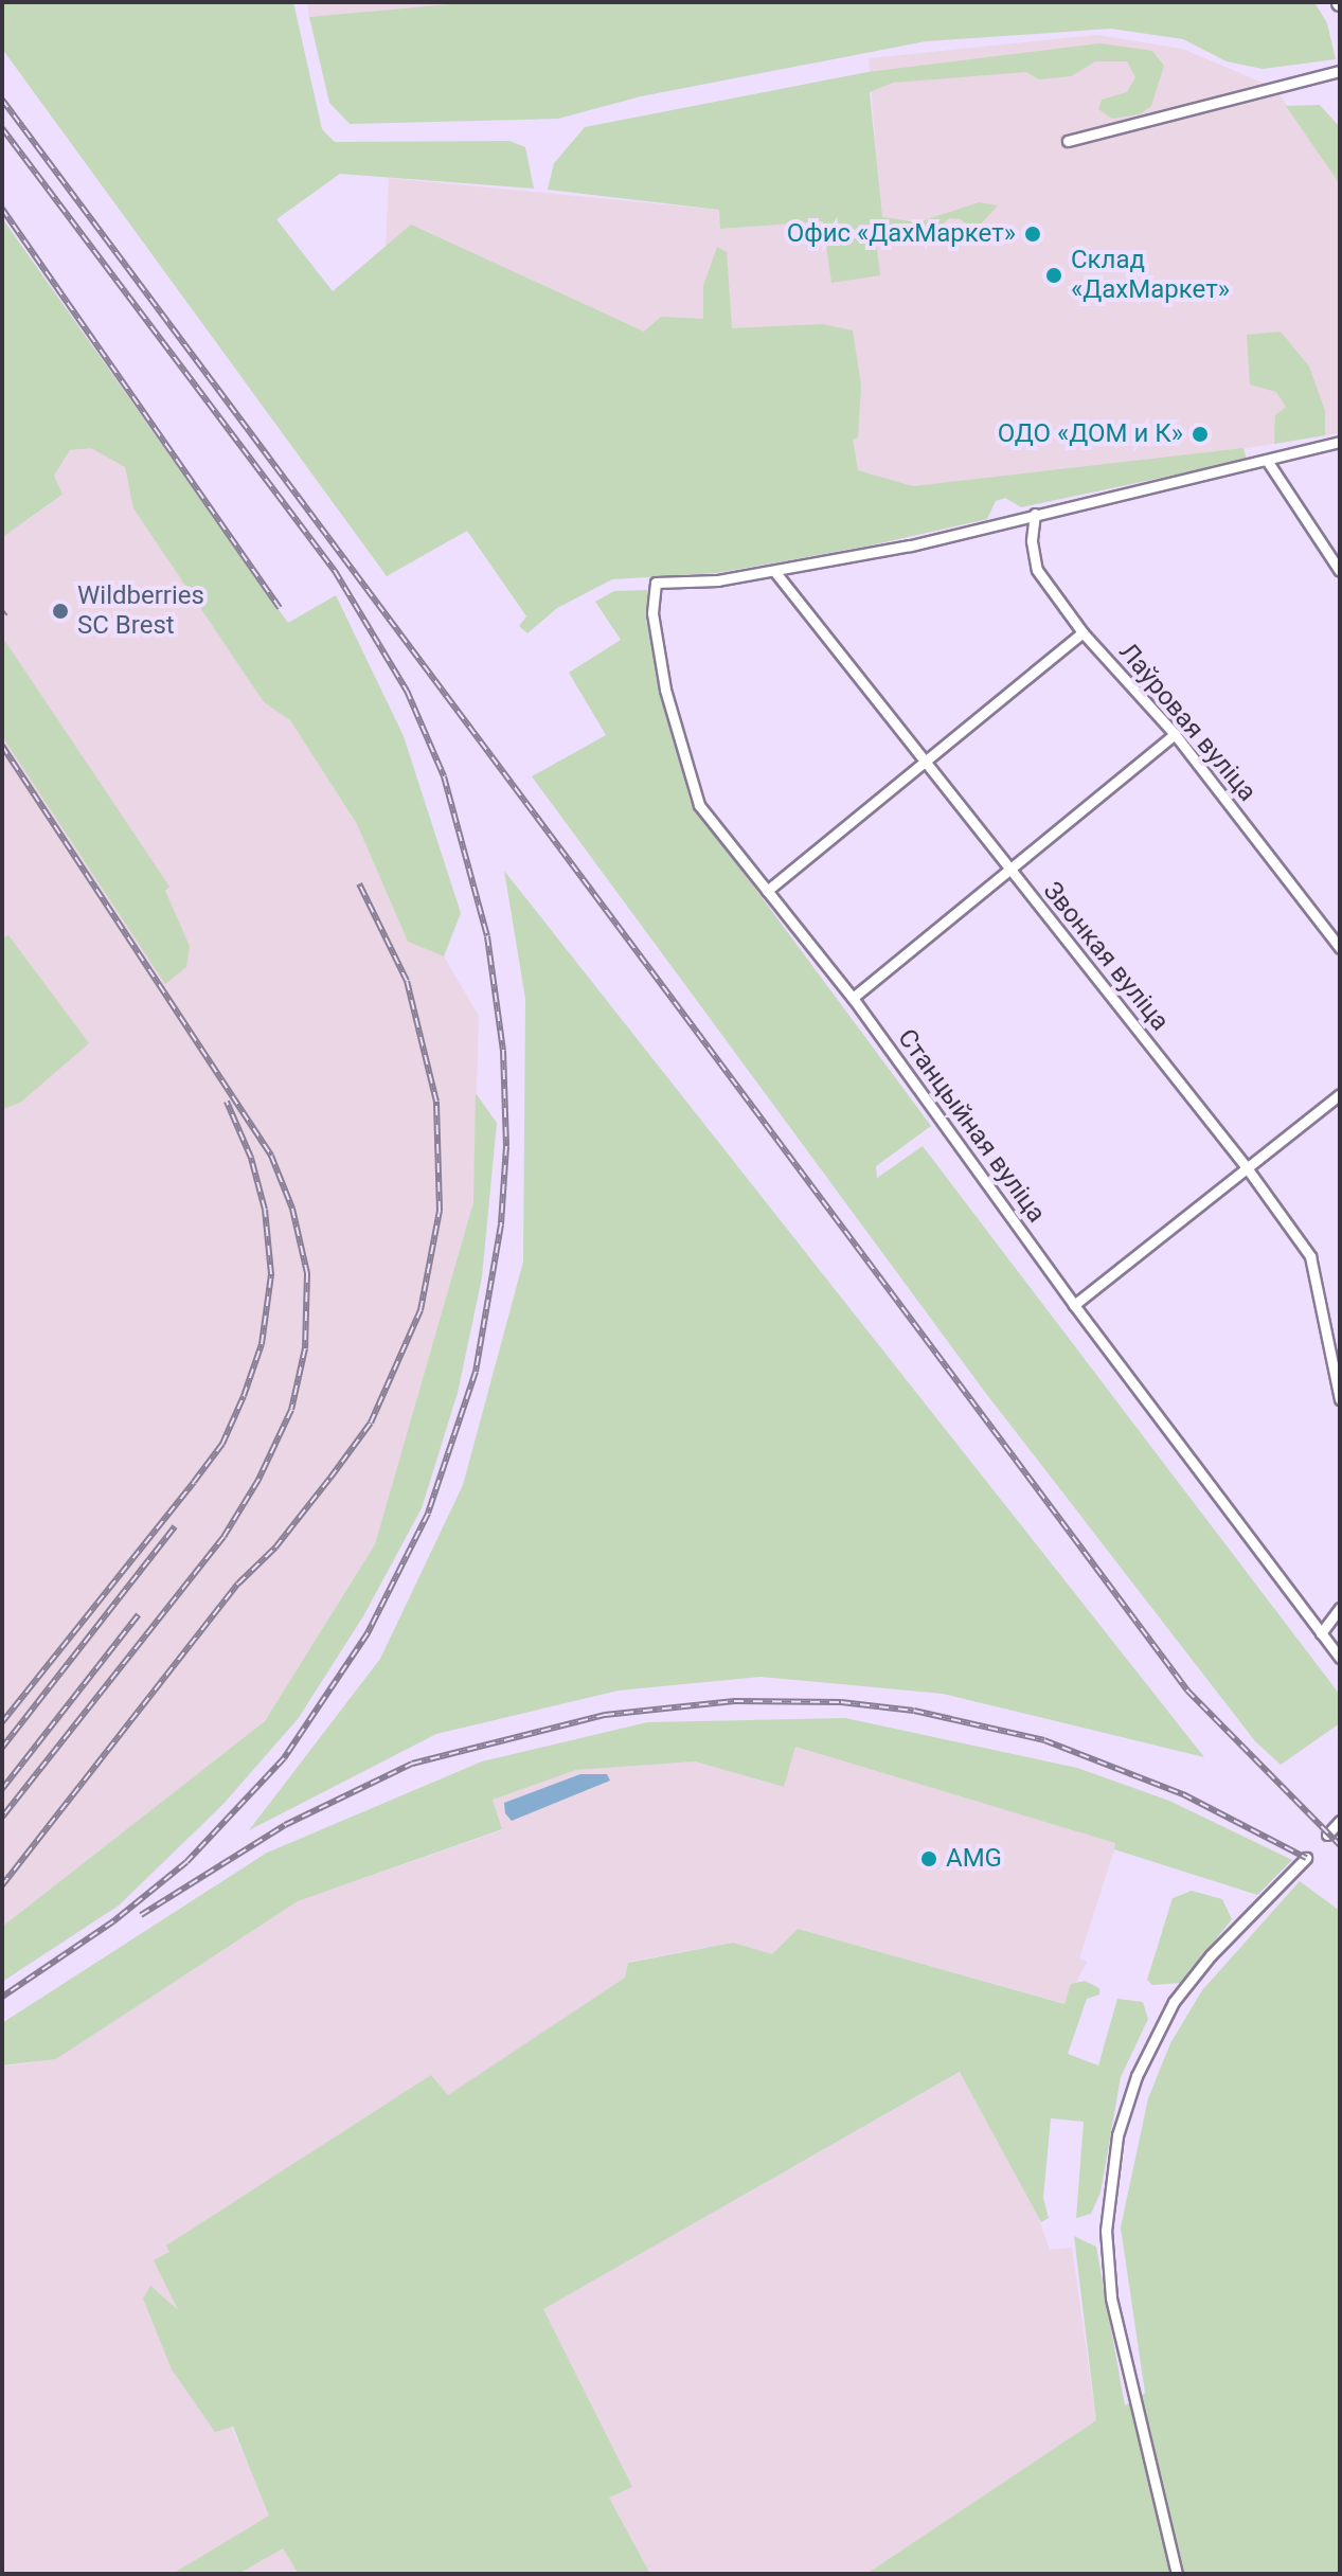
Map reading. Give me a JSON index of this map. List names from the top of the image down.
{
  "streets": {
    "street": ["Лаўровая вуліца", "Звонкая вуліца", "Станцыйная вуліца"]
  },
  "crossings": [
    ["Звонкая вуліца", "Станцыйная вуліца"]
  ],
  "places": [
    "Офис «ДахМаркет»",
    "Склад «ДахМаркет»",
    "ОДО «ДОМ и К»",
    "Wildberries SC Brest",
    "AMG"
  ]
}
